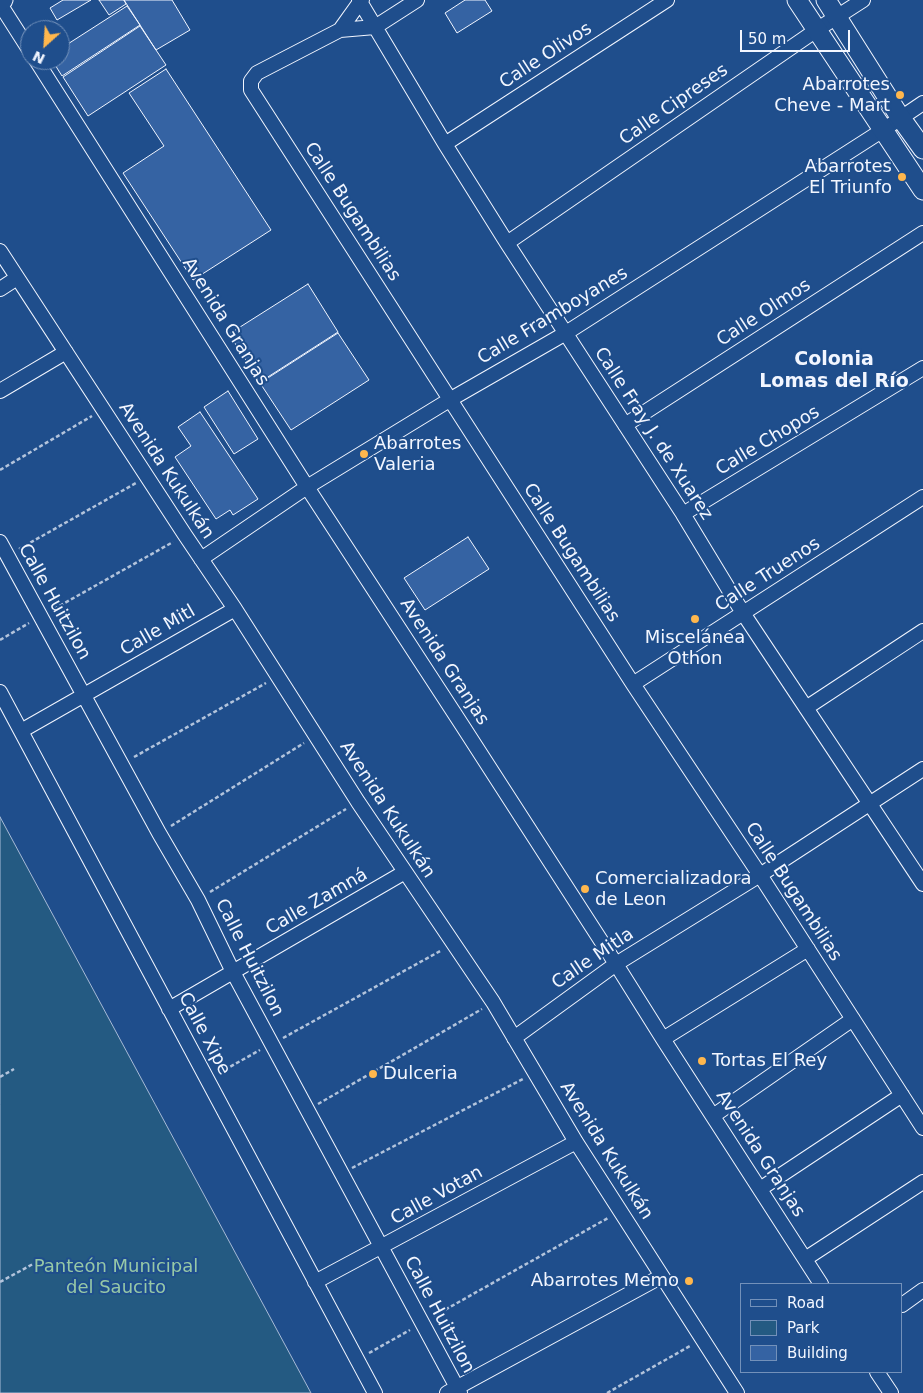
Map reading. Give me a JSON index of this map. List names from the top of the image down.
{
  "streets": {
    "street": [
      "Calle Olivos",
      "Calle Cipreses",
      "Calle Bugambilias",
      "Calle Olmos",
      "Calle Framboyanes",
      "Avenida Granjas",
      "Calle Fray J. de Xuarez",
      "Calle Chopos",
      "Avenida Kukulkán",
      "Calle Truenos",
      "Calle Huitzilon",
      "Calle Mitl",
      "Calle Zamná",
      "Calle Mitla",
      "Calle Xipe",
      "Calle Votan"
    ]
  },
  "crossings": [
    ["Calle Olivos", "Calle Fray J. de Xuarez"],
    ["Calle Cipreses", "Calle Fray J. de Xuarez"],
    ["Calle Bugambilias", "Calle Framboyanes"],
    ["Calle Bugambilias", "Calle Fray J. de Xuarez"],
    ["Calle Bugambilias", "Calle Truenos"],
    ["Calle Bugambilias", "Calle Mitla"],
    ["Calle Olmos", "Calle Fray J. de Xuarez"],
    ["Calle Framboyanes", "Avenida Granjas"],
    ["Calle Framboyanes", "Calle Fray J. de Xuarez"],
    ["Calle Framboyanes", "Avenida Kukulkán"],
    ["Avenida Granjas", "Calle Mitla"],
    ["Calle Fray J. de Xuarez", "Calle Chopos"],
    ["Calle Fray J. de Xuarez", "Calle Truenos"],
    ["Calle Fray J. de Xuarez", "Calle Mitla"],
    ["Avenida Kukulkán", "Calle Mitl"],
    ["Avenida Kukulkán", "Calle Zamná"],
    ["Avenida Kukulkán", "Calle Mitla"],
    ["Avenida Kukulkán", "Calle Votan"],
    ["Calle Huitzilon", "Calle Mitl"],
    ["Calle Huitzilon", "Calle Zamná"],
    ["Calle Huitzilon", "Calle Votan"],
    ["Calle Mitl", "Calle Xipe"],
    ["Calle Zamná", "Calle Xipe"],
    ["Calle Xipe", "Calle Votan"]
  ],
  "districts": ["Colonia Lomas del Río"],
  "parks": ["Panteón Municipal del Saucito"],
  "places": [
    "Abarrotes Cheve - Mart",
    "Abarrotes El Triunfo",
    "Abarrotes Valeria",
    "Miscelánea Othon",
    "Comercializadora de Leon",
    "Tortas El Rey",
    "Dulceria",
    "Abarrotes Memo"
  ],
  "legend": ["Road", "Park", "Building"],
  "scale_bar": "50 m",
  "north": "bottom left"
}
